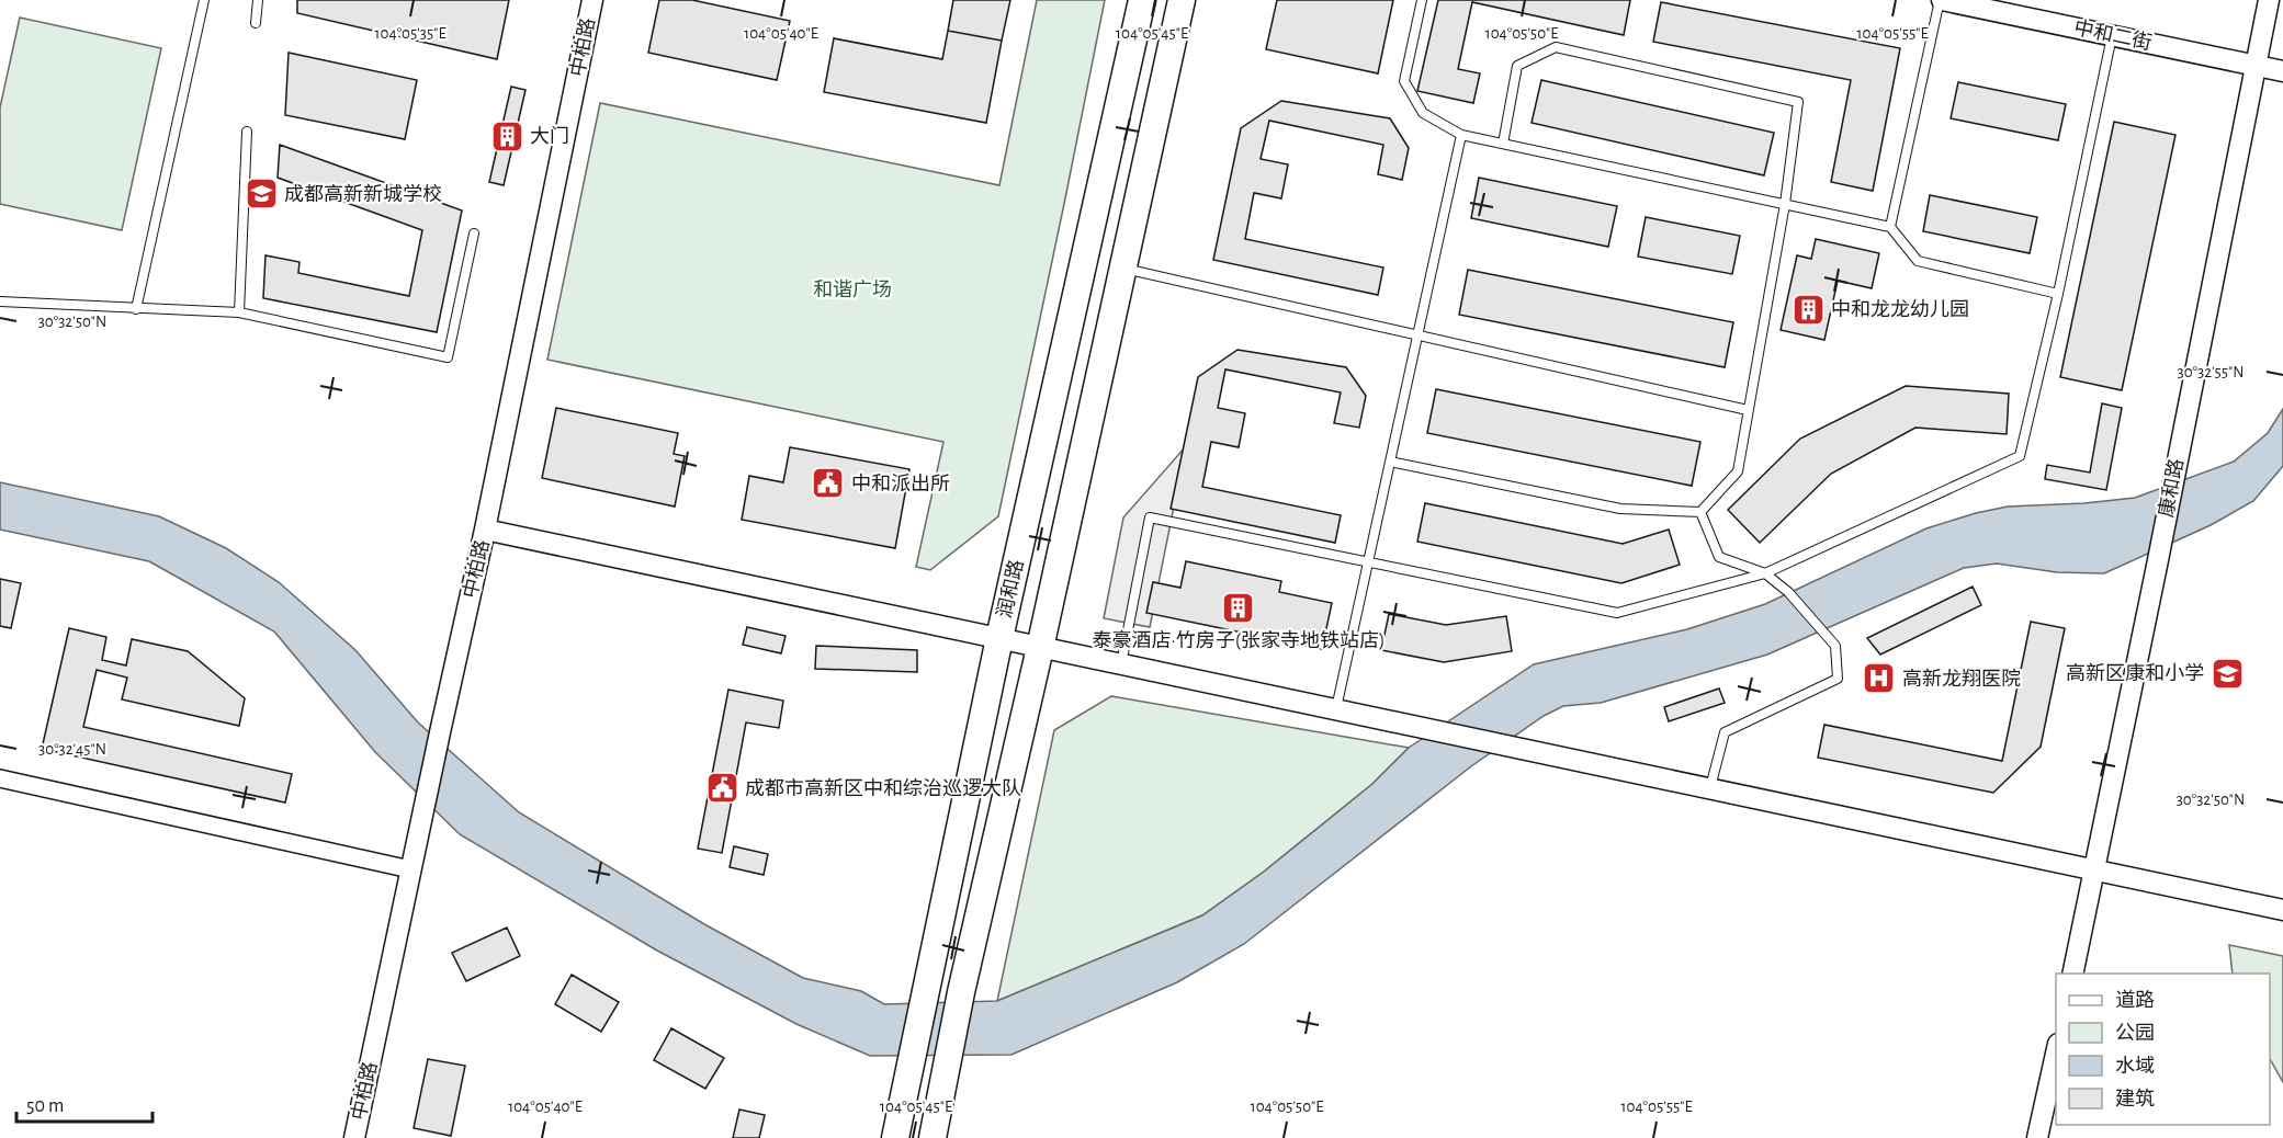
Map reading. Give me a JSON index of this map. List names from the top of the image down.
{
  "streets": {
    "main road": ["润和路"],
    "street": ["中和二街", "中柏路", "康和路"]
  },
  "crossings": [
    ["中和二街", "康和路"]
  ],
  "parks": ["和谐广场"],
  "places": {
    "building": ["大门", "中和龙龙幼儿园", "泰豪酒店·竹房子(张家寺地铁站店)"],
    "school or university": ["成都高新新城学校", "高新区康和小学"],
    "public building": ["中和派出所", "成都市高新区中和综治巡逻大队"],
    "hospital": ["高新龙翔医院"]
  },
  "legend": [
    "道路",
    "公园",
    "水域",
    "建筑"
  ],
  "scale_bar": "50 m",
  "coordinates": [
    "104°05'35\"E",
    "104°05'40\"E",
    "104°05'45\"E",
    "104°05'50\"E",
    "104°05'55\"E",
    "30°32'50\"N",
    "30°32'55\"N",
    "30°32'45\"N"
  ]
}
